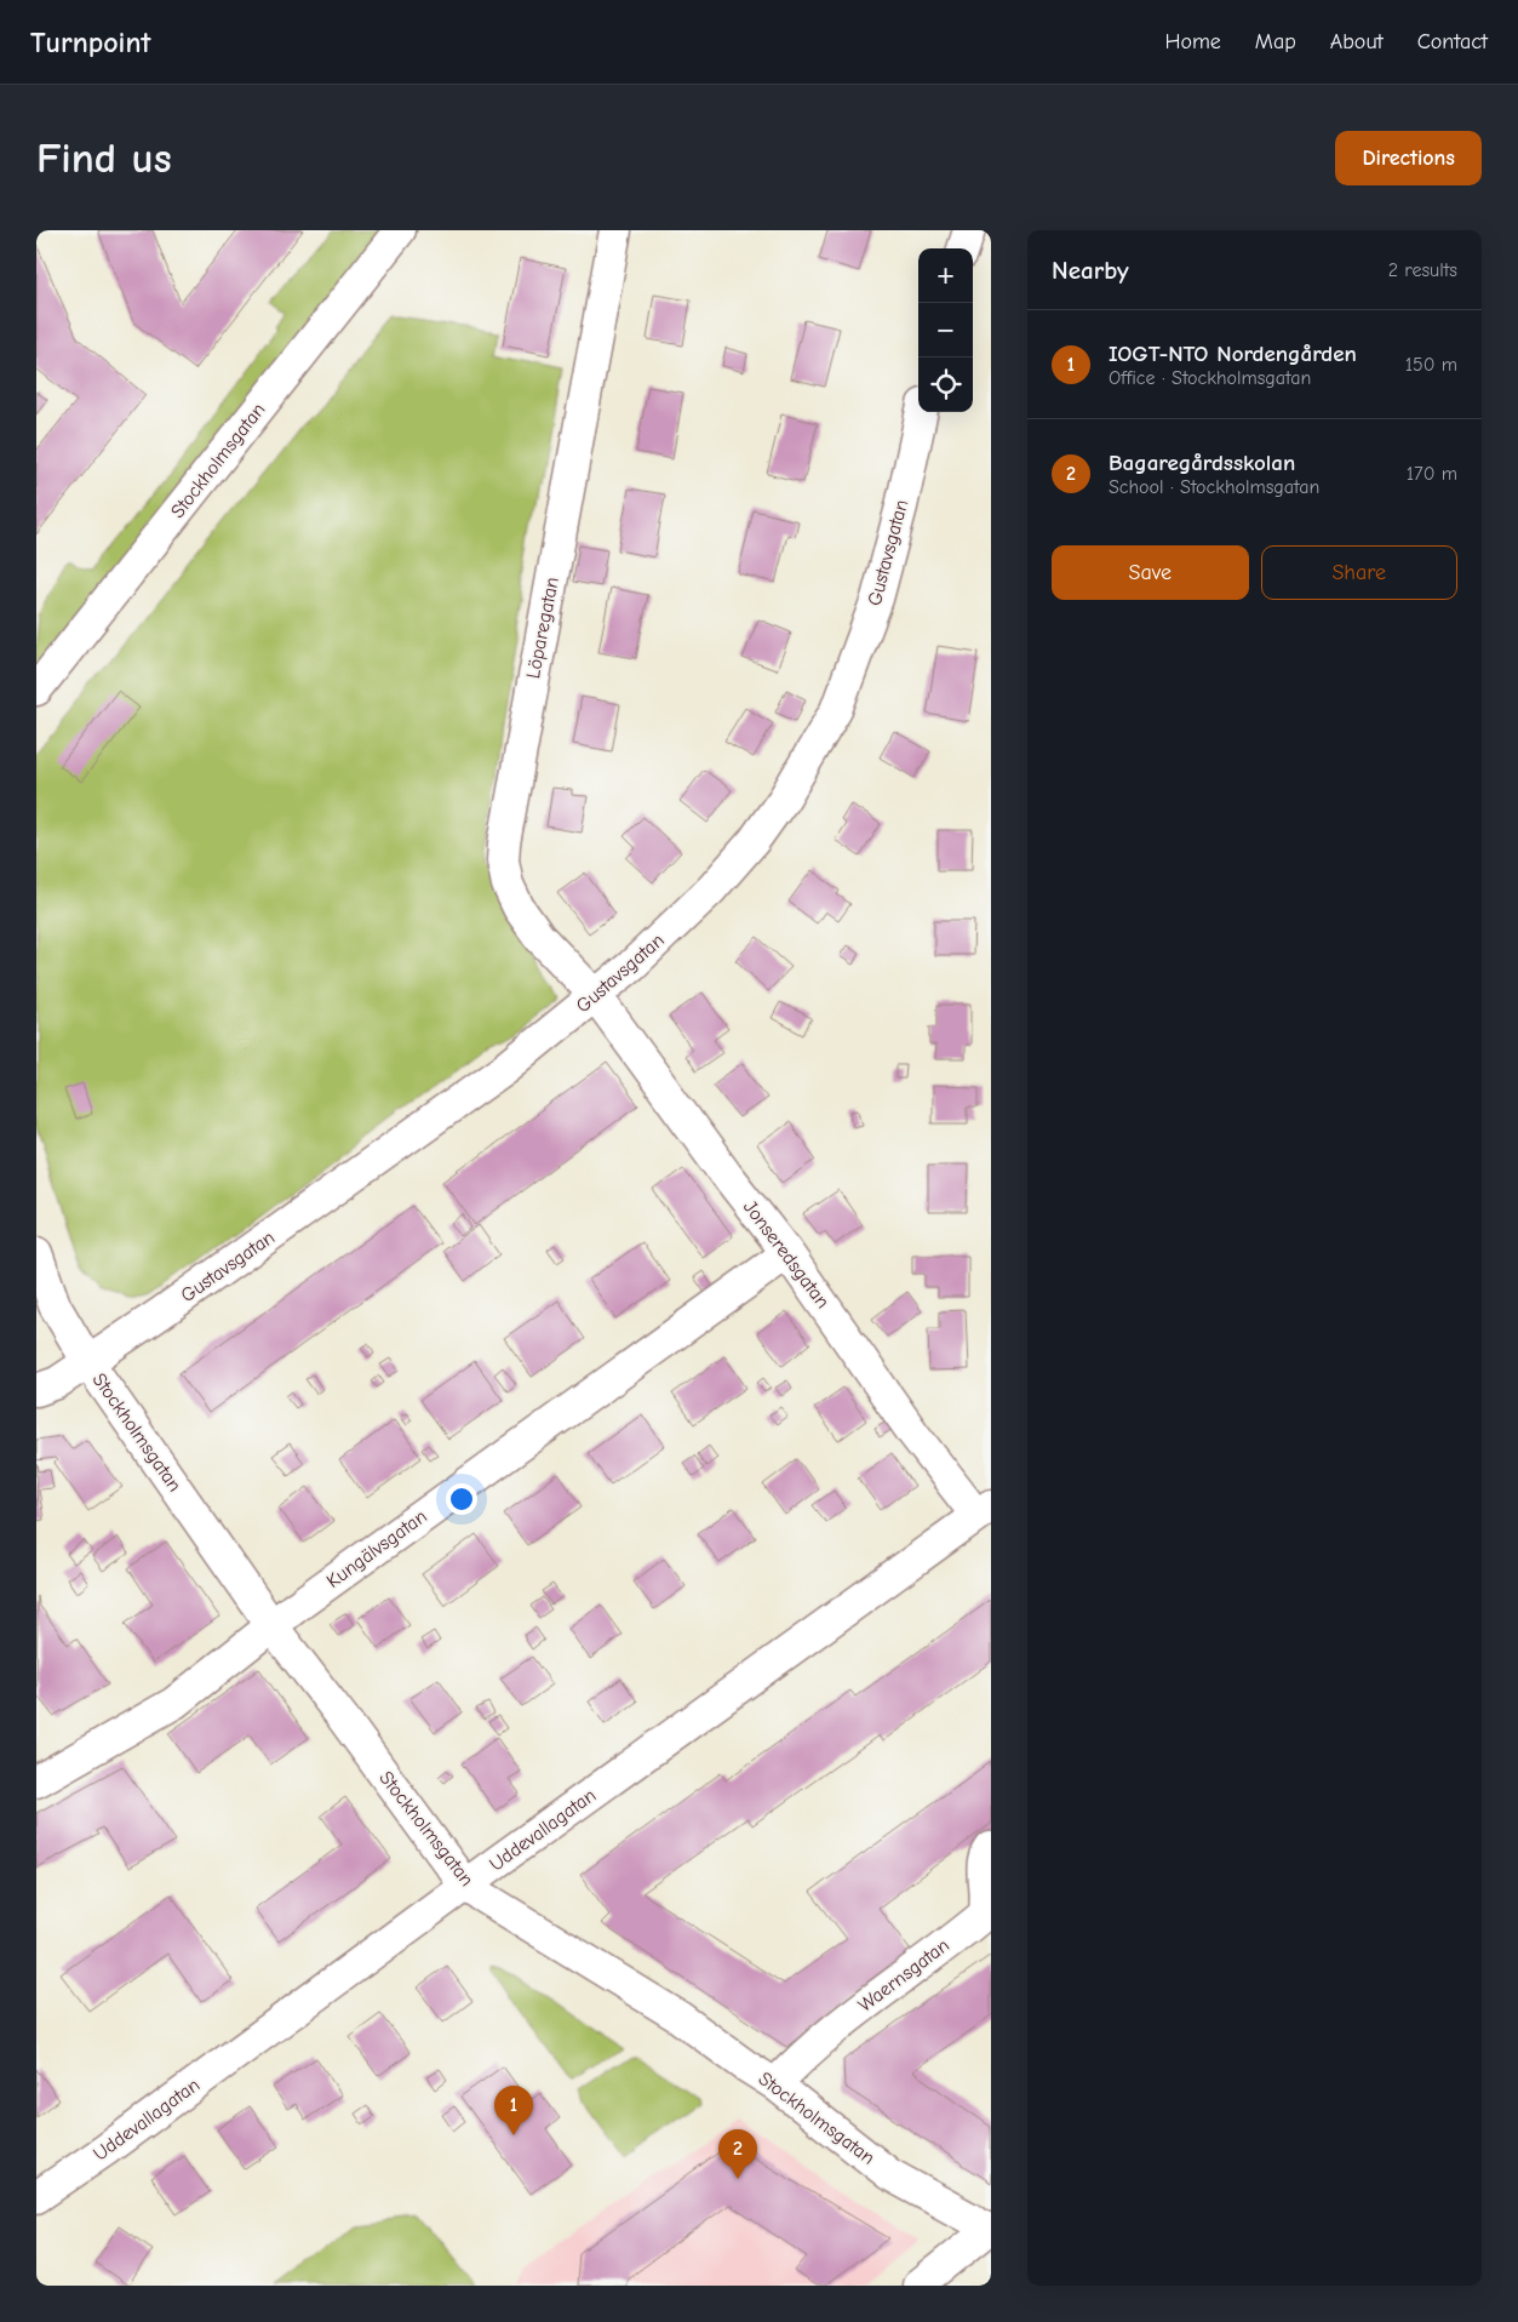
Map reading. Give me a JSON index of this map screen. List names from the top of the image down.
{
  "streets": {
    "street": [
      "Stockholmsgatan",
      "Gustavsgatan",
      "Löparegatan",
      "Jonseredsgatan",
      "Kungälvsgatan",
      "Uddevallagatan",
      "Waernsgatan"
    ]
  },
  "crossings": [
    ["Stockholmsgatan", "Gustavsgatan"],
    ["Stockholmsgatan", "Kungälvsgatan"],
    ["Stockholmsgatan", "Uddevallagatan"],
    ["Stockholmsgatan", "Waernsgatan"],
    ["Gustavsgatan", "Löparegatan"],
    ["Gustavsgatan", "Jonseredsgatan"],
    ["Löparegatan", "Jonseredsgatan"],
    ["Jonseredsgatan", "Kungälvsgatan"],
    ["Jonseredsgatan", "Uddevallagatan"]
  ],
  "page": {
    "header": "Turnpoint",
    "nav": [
      "Home",
      "Map",
      "About",
      "Contact"
    ],
    "buttons": [
      "Directions",
      ["Save", "Share"]
    ],
    "title": "Find us",
    "heading": ["Nearby", "2 results"],
    "map_buttons": ["+", "−"],
    "list": [
      {
        "mark": "1",
        "name": "IOGT-NTO Nordengården",
        "note": "Office · Stockholmsgatan",
        "value": "150 m"
      },
      {
        "mark": "2",
        "name": "Bagaregårdsskolan",
        "note": "School · Stockholmsgatan",
        "value": "170 m"
      }
    ],
    "pins": ["1", "2"]
  }
}
